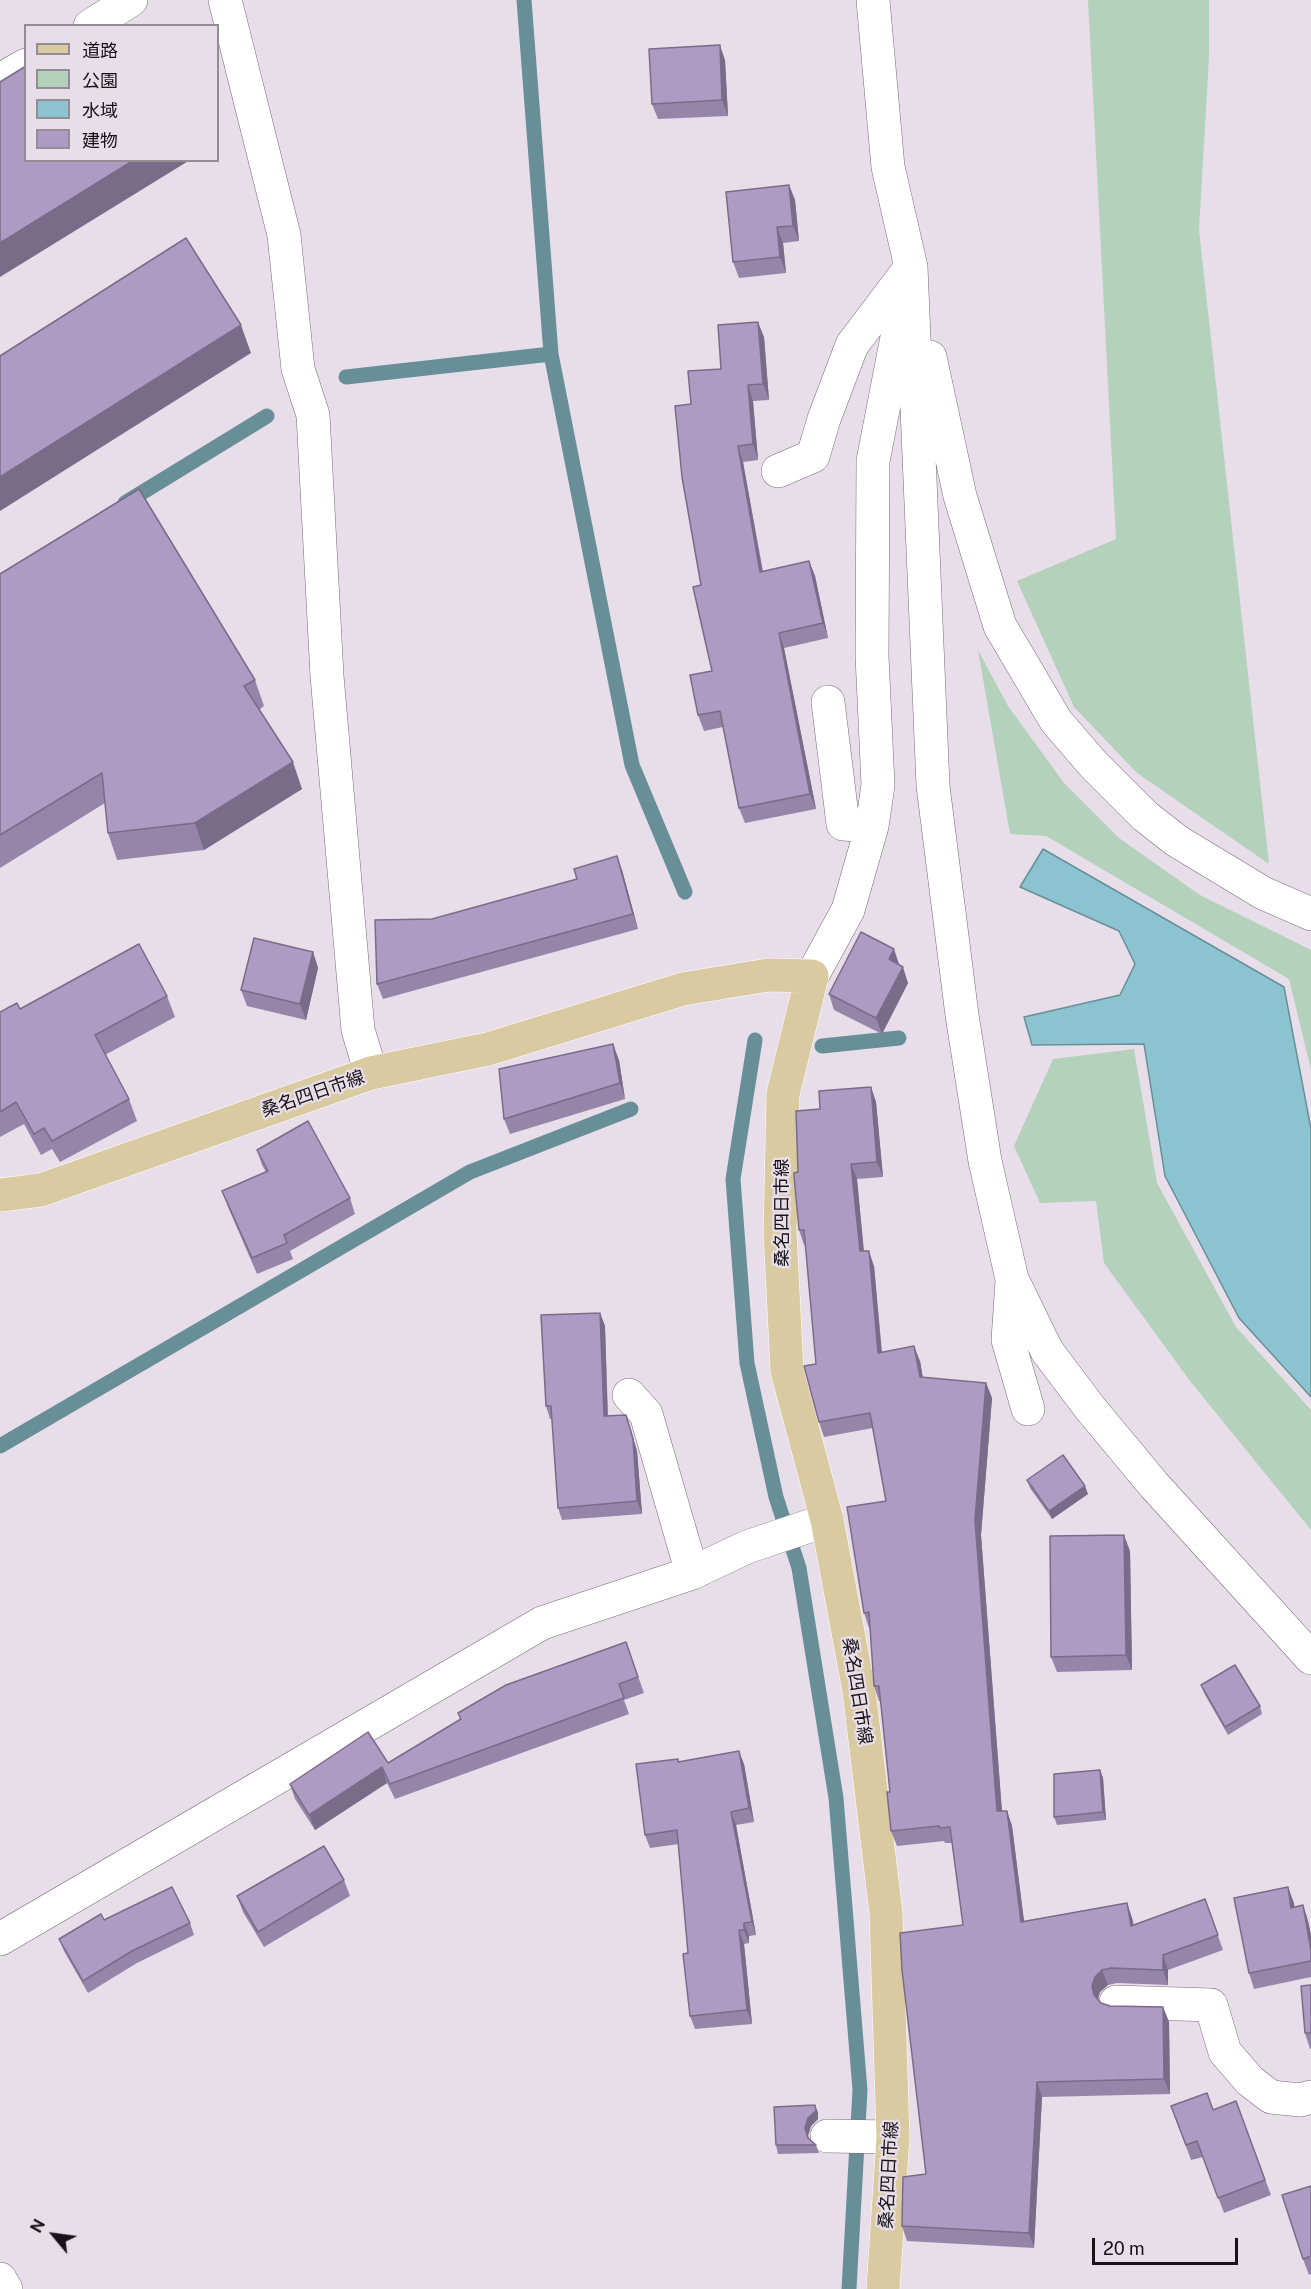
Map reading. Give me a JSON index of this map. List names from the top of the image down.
{
  "streets": {
    "main road": ["桑名四日市線"]
  },
  "legend": [
    "道路",
    "公園",
    "水域",
    "建物"
  ],
  "scale_bar": "20 m",
  "north": "top left"
}
